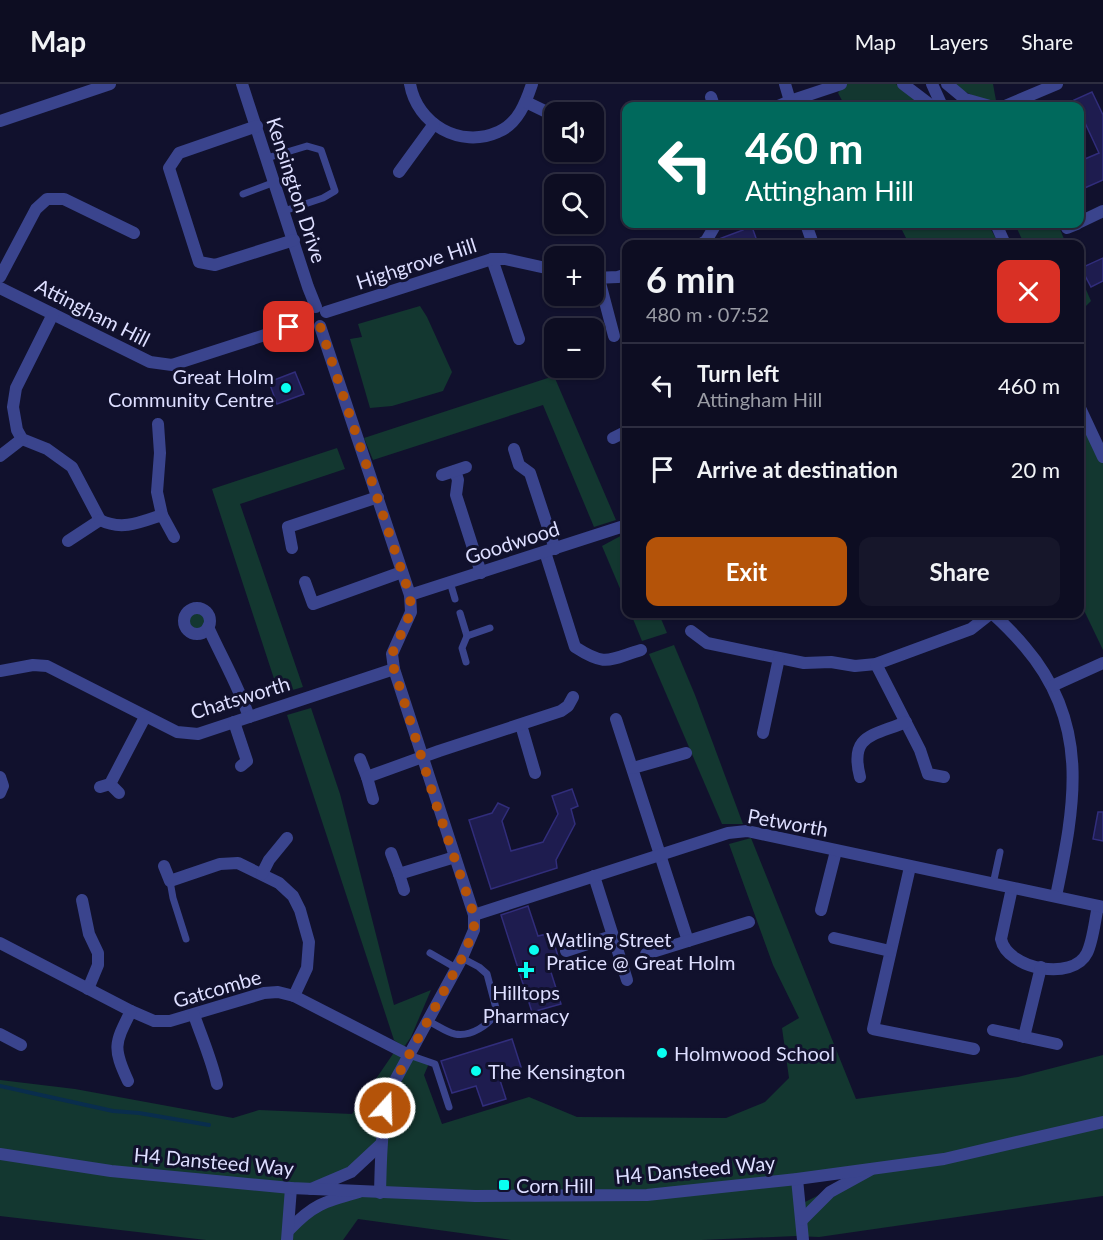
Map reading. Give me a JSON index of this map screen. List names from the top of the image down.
{
  "streets": {
    "street": [
      "Kensington Drive",
      "Highgrove Hill",
      "Attingham Hill",
      "Goodwood",
      "Chatsworth",
      "Petworth",
      "Gatcombe",
      "H4 Dansteed Way"
    ]
  },
  "crossings": [
    ["Kensington Drive", "Highgrove Hill"],
    ["Kensington Drive", "Attingham Hill"],
    ["Highgrove Hill", "Attingham Hill"]
  ],
  "places": {
    "other": [
      "Great Holm Community Centre",
      "Watling Street Pratice @ Great Holm",
      "Holmwood School",
      "The Kensington"
    ],
    "health": ["Hilltops Pharmacy"],
    "transit": ["Corn Hill"]
  },
  "page": {
    "header": "Map",
    "nav": ["Map", "Layers", "Share"],
    "map_buttons": ["+", "−"],
    "turn": ["460 m", "Attingham Hill"],
    "heading": ["6 min", "480 m · 07:52"],
    "list": [
      {
        "name": "Turn left",
        "note": "Attingham Hill",
        "value": "460 m"
      },
      {
        "name": "Arrive at destination",
        "value": "20 m"
      }
    ],
    "buttons": ["Exit", "Share"]
  }
}
